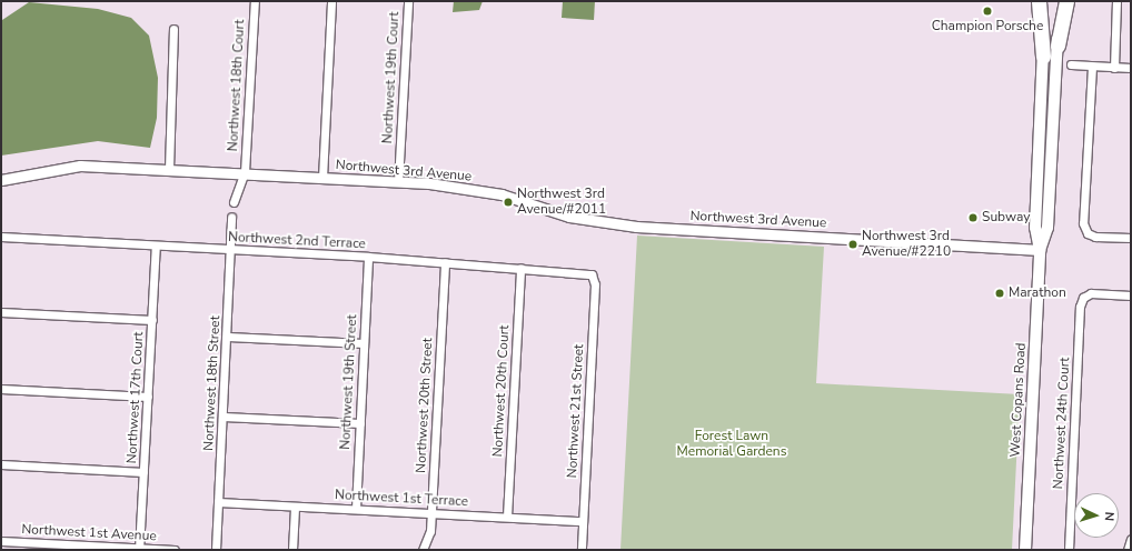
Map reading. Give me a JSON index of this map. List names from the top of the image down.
{
  "streets": {
    "main road": ["West Copans Road"],
    "street": [
      "Northwest 19th Court",
      "Northwest 18th Court",
      "Northwest 3rd Avenue",
      "Northwest 2nd Terrace",
      "Northwest 19th Street",
      "Northwest 18th Street",
      "Northwest 20th Court",
      "Northwest 17th Court",
      "Northwest 20th Street",
      "Northwest 21st Street",
      "Northwest 24th Court",
      "Northwest 1st Terrace",
      "Northwest 1st Avenue"
    ]
  },
  "crossings": [
    ["Northwest 19th Court", "Northwest 3rd Avenue"],
    ["Northwest 18th Court", "Northwest 3rd Avenue"],
    ["Northwest 3rd Avenue", "West Copans Road"],
    ["Northwest 2nd Terrace", "Northwest 19th Street"],
    ["Northwest 2nd Terrace", "Northwest 18th Street"],
    ["Northwest 2nd Terrace", "Northwest 20th Court"],
    ["Northwest 2nd Terrace", "Northwest 17th Court"],
    ["Northwest 2nd Terrace", "Northwest 20th Street"],
    ["Northwest 2nd Terrace", "Northwest 21st Street"],
    ["Northwest 19th Street", "Northwest 1st Terrace"],
    ["Northwest 18th Street", "Northwest 1st Terrace"],
    ["Northwest 20th Court", "Northwest 1st Terrace"],
    ["Northwest 17th Court", "Northwest 1st Avenue"],
    ["Northwest 20th Street", "Northwest 1st Terrace"],
    ["Northwest 21st Street", "Northwest 1st Terrace"]
  ],
  "parks": ["Forest Lawn Memorial Gardens"],
  "places": [
    "Champion Porsche",
    "Northwest 3rd Avenue/#2011",
    "Subway",
    "Northwest 3rd Avenue/#2210",
    "Marathon"
  ],
  "north": "right"
}
